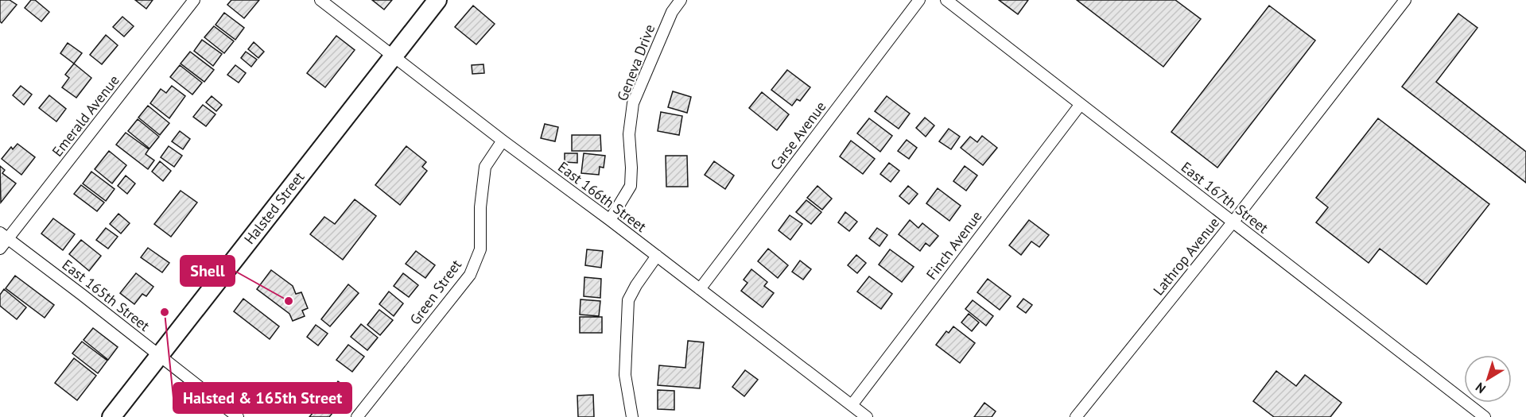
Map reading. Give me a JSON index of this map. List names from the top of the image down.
{
  "streets": {
    "main road": ["Halsted Street"],
    "street": [
      "Geneva Drive",
      "Emerald Avenue",
      "Carse Avenue",
      "East 166th Street",
      "East 167th Street",
      "Finch Avenue",
      "Lathrop Avenue",
      "Green Street",
      "East 165th Street"
    ]
  },
  "crossings": [
    ["Geneva Drive", "East 166th Street"],
    ["Emerald Avenue", "East 165th Street"],
    ["Carse Avenue", "East 166th Street"],
    ["East 166th Street", "Halsted Street"],
    ["East 166th Street", "Finch Avenue"],
    ["East 166th Street", "Green Street"],
    ["East 167th Street", "Finch Avenue"],
    ["East 167th Street", "Lathrop Avenue"],
    ["Halsted Street", "East 165th Street"]
  ],
  "places": ["Shell", "Halsted & 165th Street"],
  "north": "bottom left"
}
